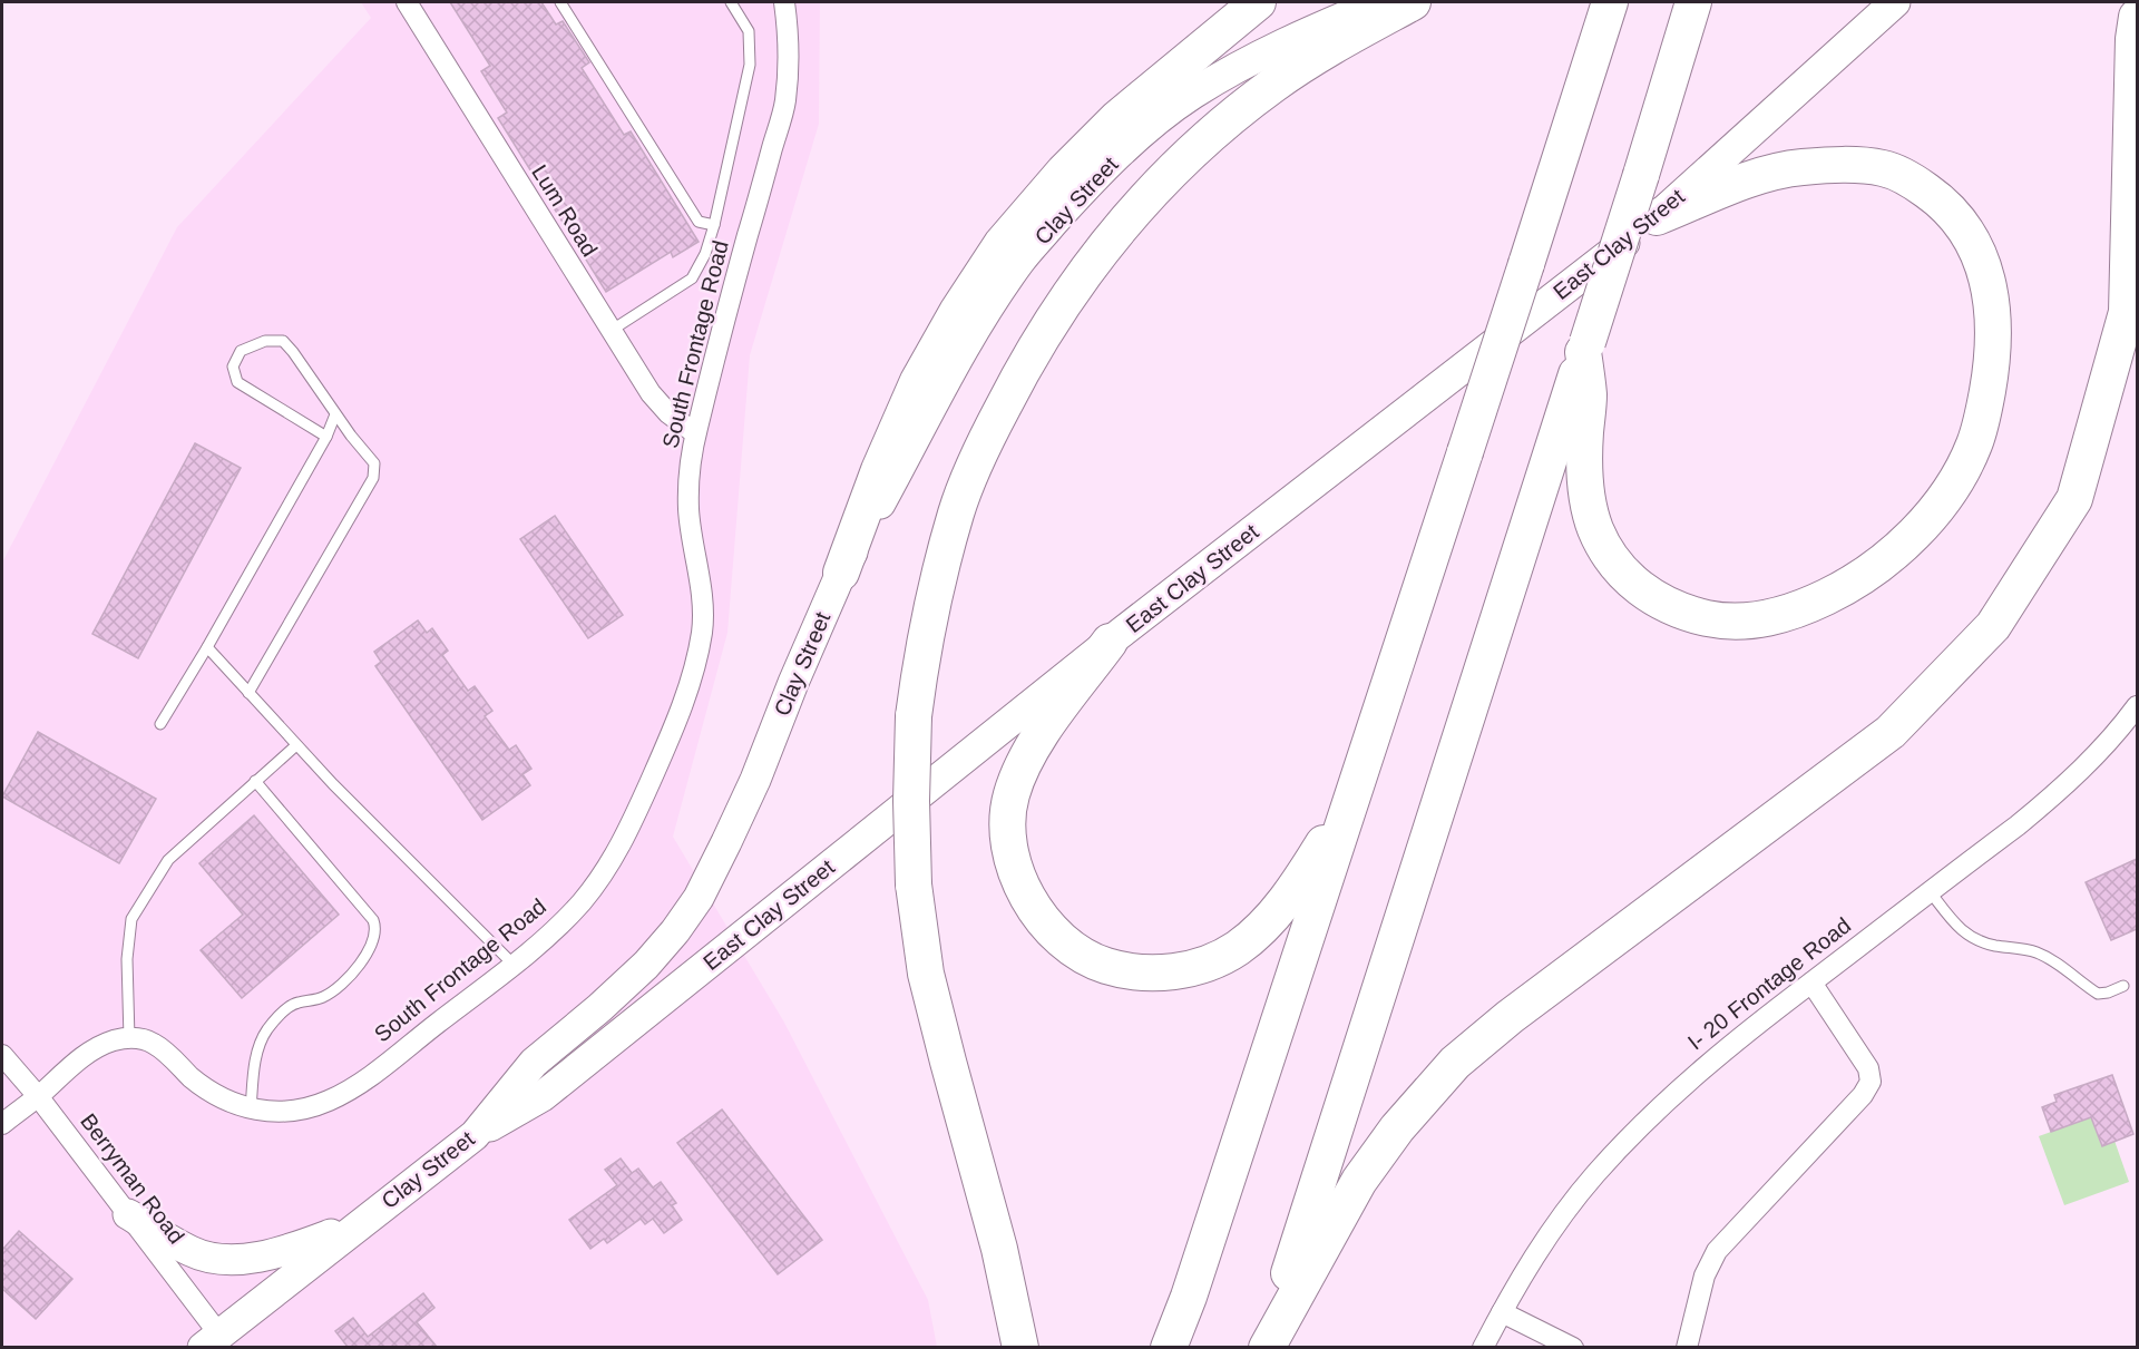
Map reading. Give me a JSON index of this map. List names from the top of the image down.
{
  "streets": {
    "main road": ["Clay Street", "East Clay Street"],
    "street": [
      "Lum Road",
      "South Frontage Road",
      "I- 20 Frontage Road",
      "Berryman Road"
    ]
  },
  "crossings": [
    ["Clay Street", "East Clay Street"],
    ["Clay Street", "Berryman Road"],
    ["Lum Road", "South Frontage Road"]
  ]
}
